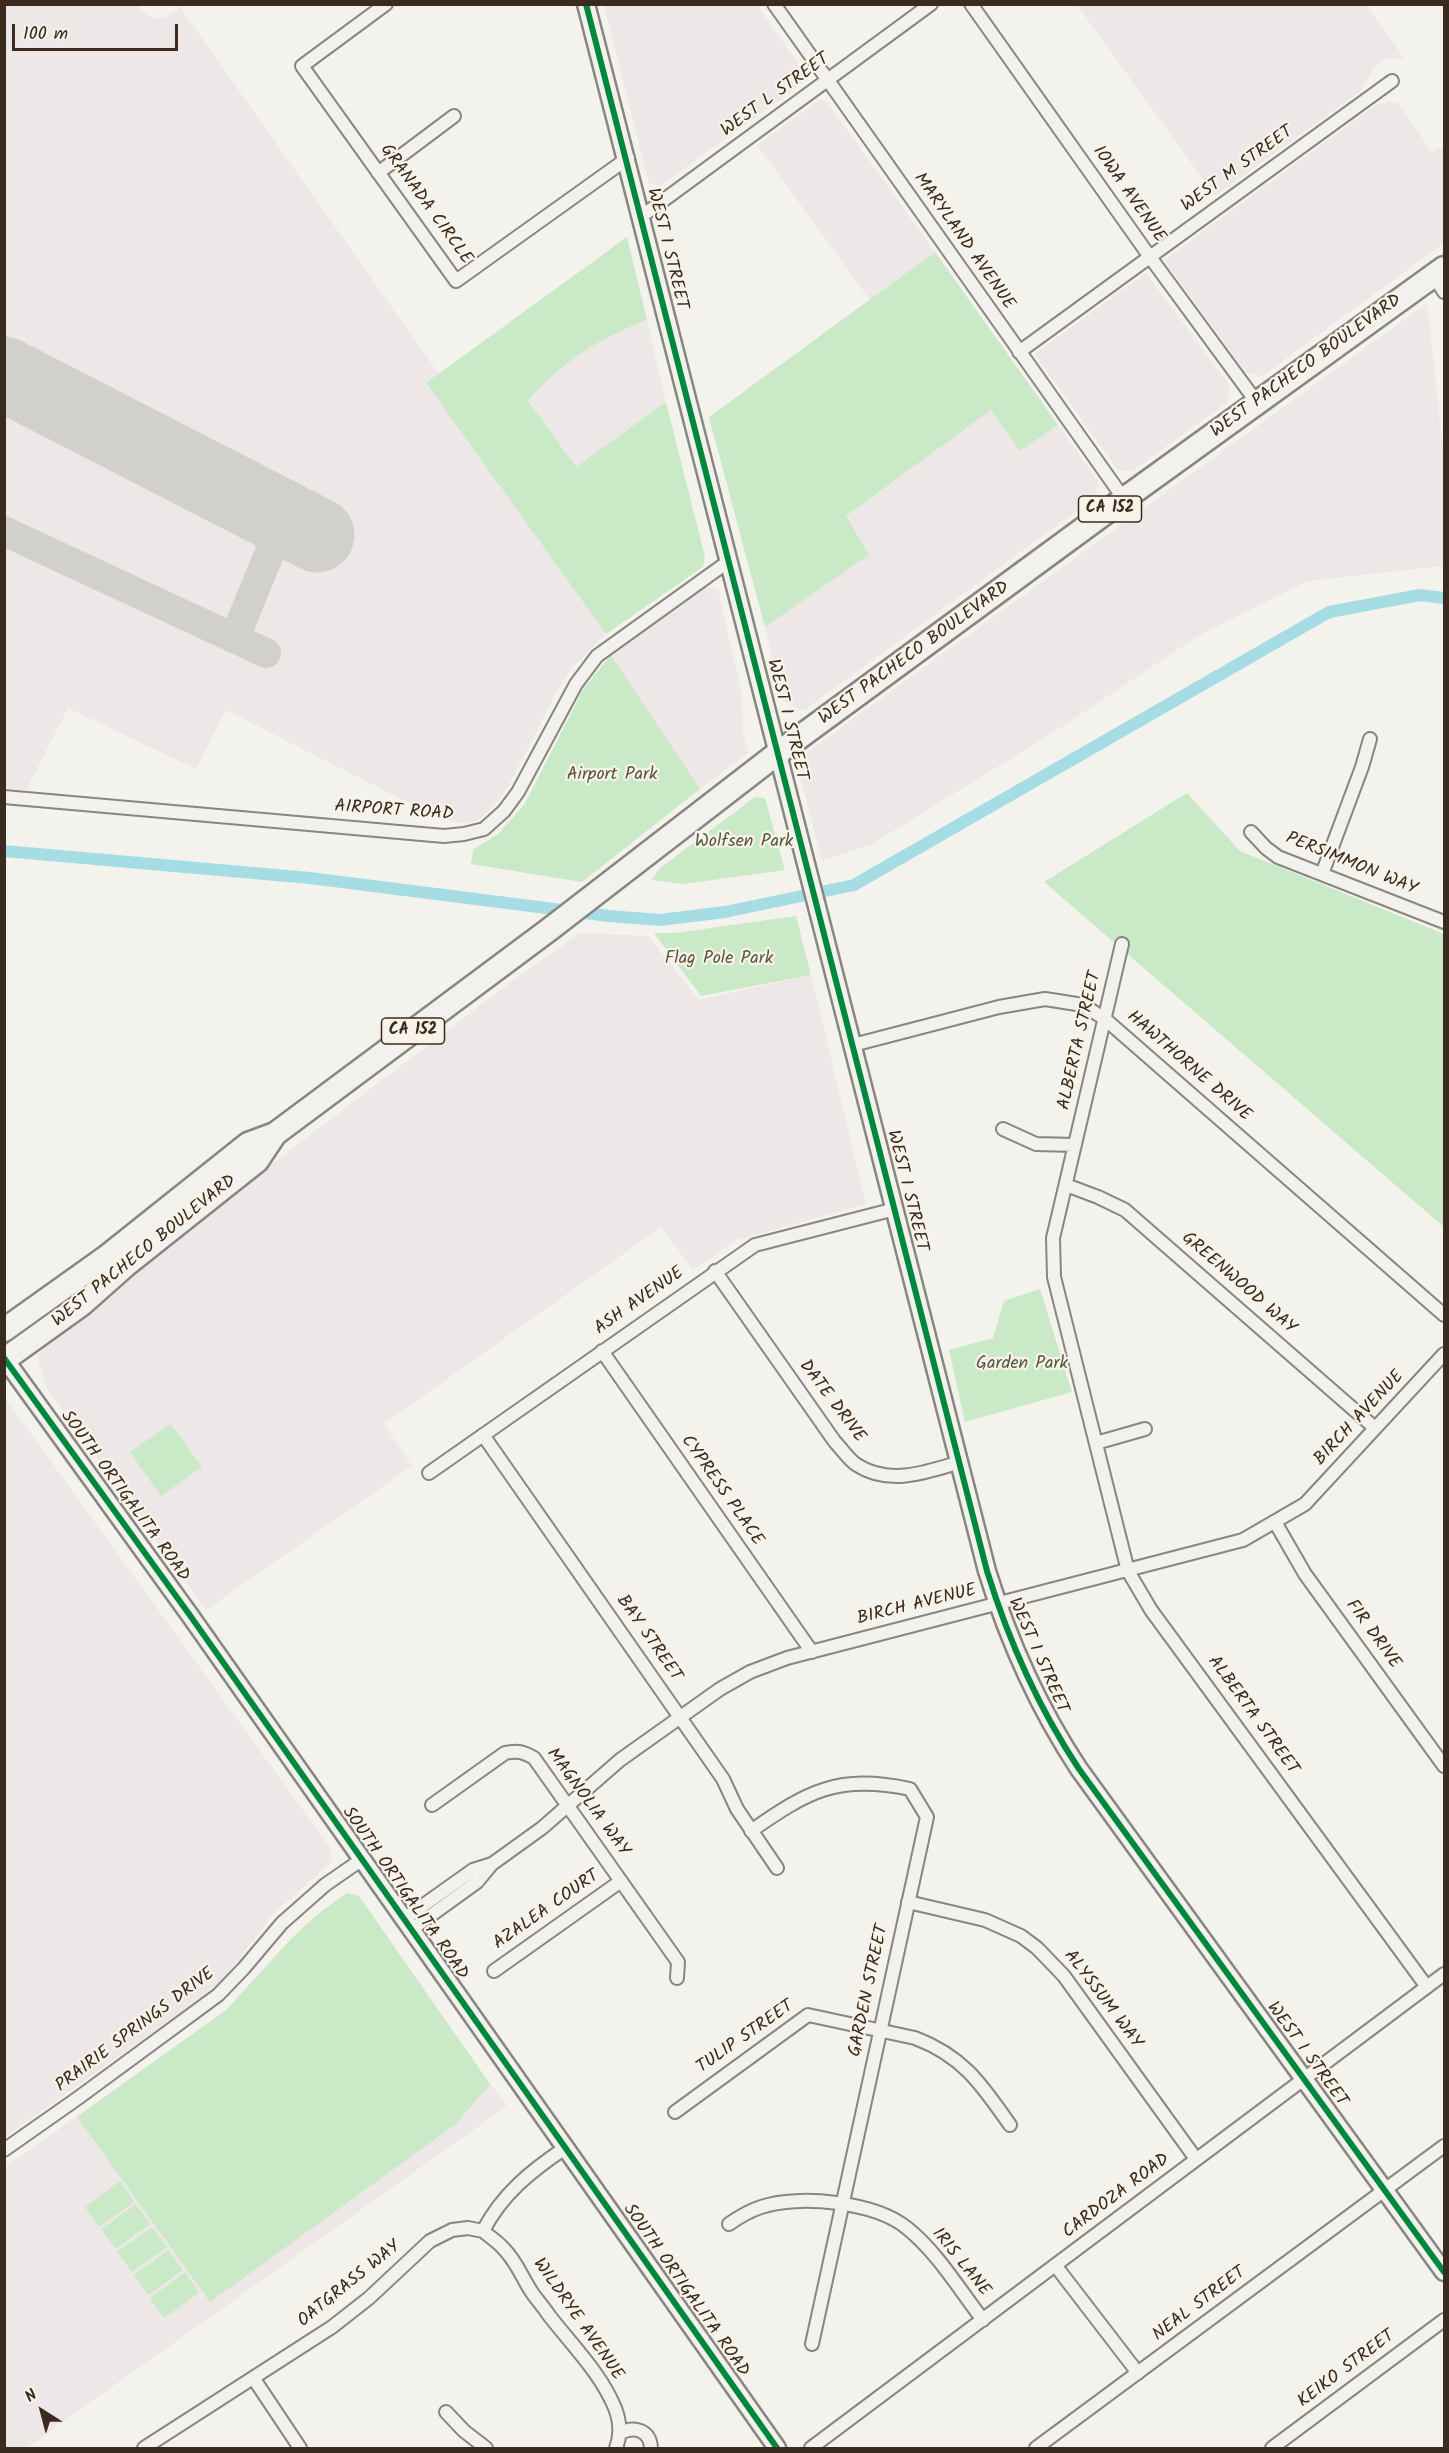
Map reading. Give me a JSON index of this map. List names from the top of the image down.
{
  "streets": {
    "highway": ["WEST PACHECO BOULEVARD", "CA 152"],
    "street": [
      "WEST L STREET",
      "WEST M STREET",
      "IOWA AVENUE",
      "GRANADA CIRCLE",
      "MARYLAND AVENUE",
      "WEST I STREET",
      "AIRPORT ROAD",
      "PERSIMMON WAY",
      "ALBERTA STREET",
      "HAWTHORNE DRIVE",
      "GREENWOOD WAY",
      "ASH AVENUE",
      "DATE DRIVE",
      "BIRCH AVENUE",
      "CYPRESS PLACE",
      "SOUTH ORTIGALITA ROAD",
      "FIR DRIVE",
      "BAY STREET",
      "MAGNOLIA WAY",
      "AZALEA COURT",
      "GARDEN STREET",
      "ALYSSUM WAY",
      "PRAIRIE SPRINGS DRIVE",
      "TULIP STREET",
      "CARDOZA ROAD",
      "IRIS LANE",
      "OATGRASS WAY",
      "NEAL STREET",
      "WILDRYE AVENUE",
      "KEIKO STREET"
    ]
  },
  "crossings": [
    ["WEST L STREET", "MARYLAND AVENUE"],
    ["WEST L STREET", "WEST I STREET"],
    ["WEST M STREET", "IOWA AVENUE"],
    ["WEST M STREET", "MARYLAND AVENUE"],
    ["IOWA AVENUE", "WEST PACHECO BOULEVARD"],
    ["GRANADA CIRCLE", "WEST I STREET"],
    ["MARYLAND AVENUE", "WEST PACHECO BOULEVARD"],
    ["WEST I STREET", "WEST PACHECO BOULEVARD"],
    ["WEST I STREET", "AIRPORT ROAD"],
    ["WEST I STREET", "HAWTHORNE DRIVE"],
    ["WEST I STREET", "ASH AVENUE"],
    ["WEST I STREET", "DATE DRIVE"],
    ["WEST I STREET", "BIRCH AVENUE"],
    ["WEST I STREET", "CARDOZA ROAD"],
    ["WEST I STREET", "NEAL STREET"],
    ["WEST PACHECO BOULEVARD", "SOUTH ORTIGALITA ROAD"],
    ["ALBERTA STREET", "HAWTHORNE DRIVE"],
    ["ALBERTA STREET", "GREENWOOD WAY"],
    ["ALBERTA STREET", "BIRCH AVENUE"],
    ["ALBERTA STREET", "CARDOZA ROAD"],
    ["GREENWOOD WAY", "BIRCH AVENUE"],
    ["ASH AVENUE", "DATE DRIVE"],
    ["ASH AVENUE", "CYPRESS PLACE"],
    ["ASH AVENUE", "BAY STREET"],
    ["BIRCH AVENUE", "CYPRESS PLACE"],
    ["BIRCH AVENUE", "SOUTH ORTIGALITA ROAD"],
    ["BIRCH AVENUE", "FIR DRIVE"],
    ["BIRCH AVENUE", "BAY STREET"],
    ["BIRCH AVENUE", "MAGNOLIA WAY"],
    ["SOUTH ORTIGALITA ROAD", "PRAIRIE SPRINGS DRIVE"],
    ["BAY STREET", "GARDEN STREET"],
    ["MAGNOLIA WAY", "AZALEA COURT"],
    ["GARDEN STREET", "ALYSSUM WAY"],
    ["GARDEN STREET", "TULIP STREET"],
    ["GARDEN STREET", "IRIS LANE"],
    ["ALYSSUM WAY", "CARDOZA ROAD"],
    ["CARDOZA ROAD", "IRIS LANE"],
    ["OATGRASS WAY", "WILDRYE AVENUE"]
  ],
  "parks": [
    "Airport Park",
    "Wolfsen Park",
    "Flag Pole Park",
    "Garden Park"
  ],
  "scale_bar": "100 m",
  "north": "top left"
}
